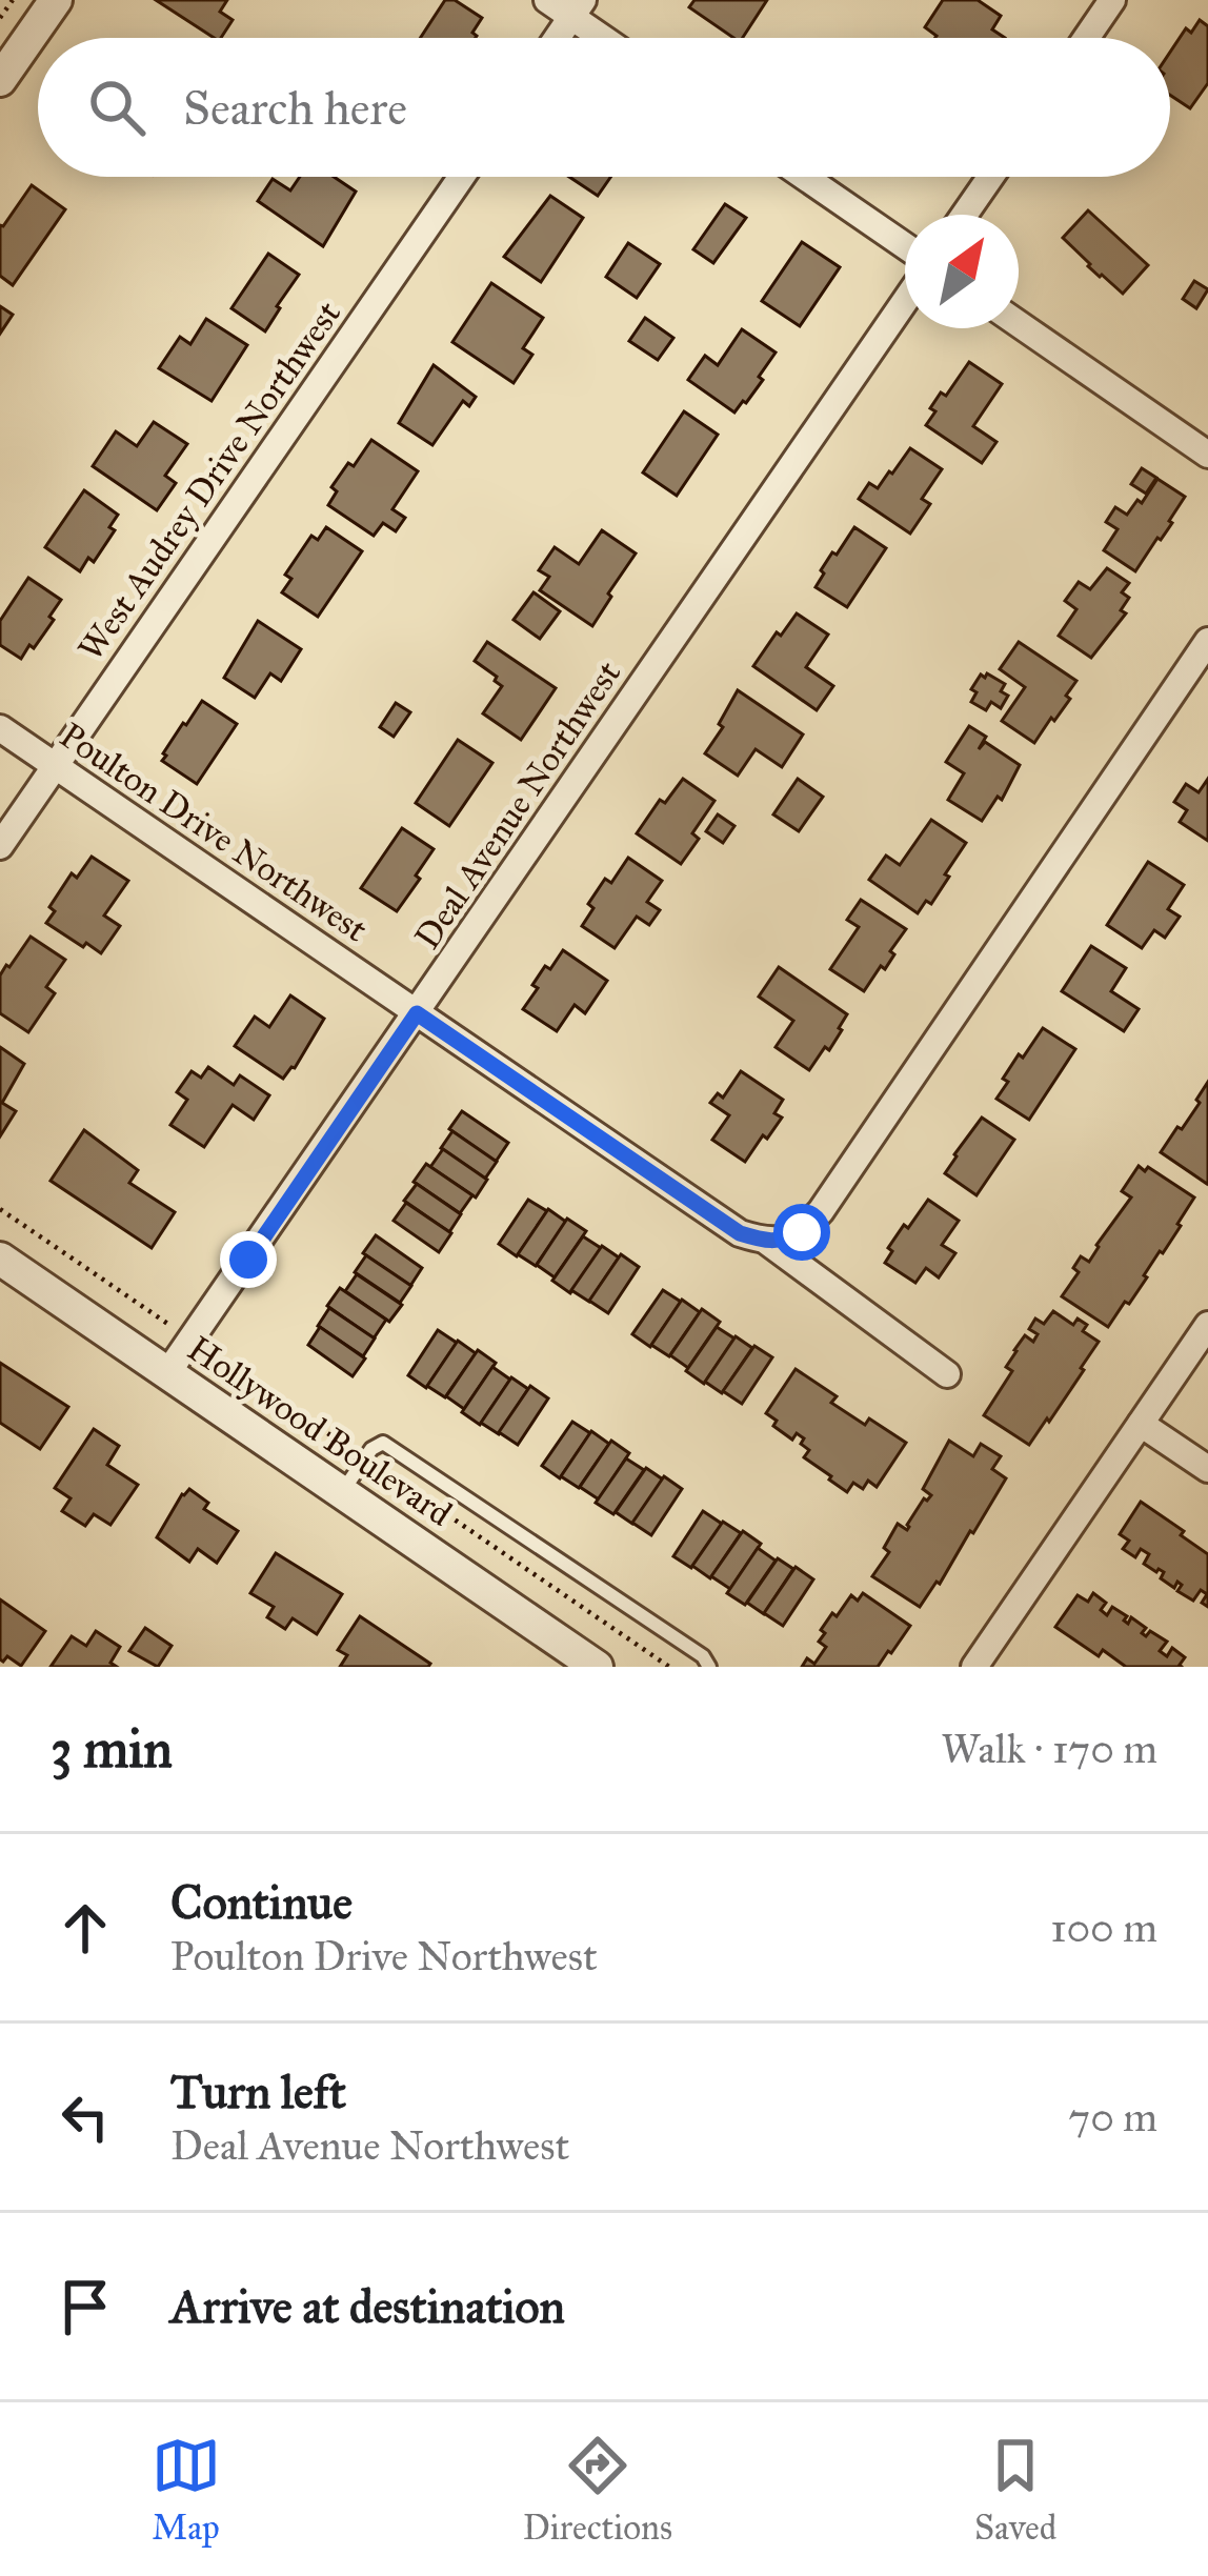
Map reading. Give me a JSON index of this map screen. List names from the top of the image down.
{
  "streets": {
    "street": [
      "West Audrey Drive Northwest",
      "Deal Avenue Northwest",
      "Poulton Drive Northwest",
      "Hollywood Boulevard"
    ]
  },
  "crossings": [
    ["West Audrey Drive Northwest", "Poulton Drive Northwest"],
    ["Deal Avenue Northwest", "Poulton Drive Northwest"],
    ["Deal Avenue Northwest", "Hollywood Boulevard"]
  ],
  "north": "top right",
  "page": {
    "search": "Search here",
    "heading": ["3 min", "Walk · 170 m"],
    "list": [
      ["Continue", "Poulton Drive Northwest", "100 m"],
      ["Turn left", "Deal Avenue Northwest", "70 m"],
      "Arrive at destination"
    ],
    "nav": ["Map", "Directions", "Saved"]
  }
}
